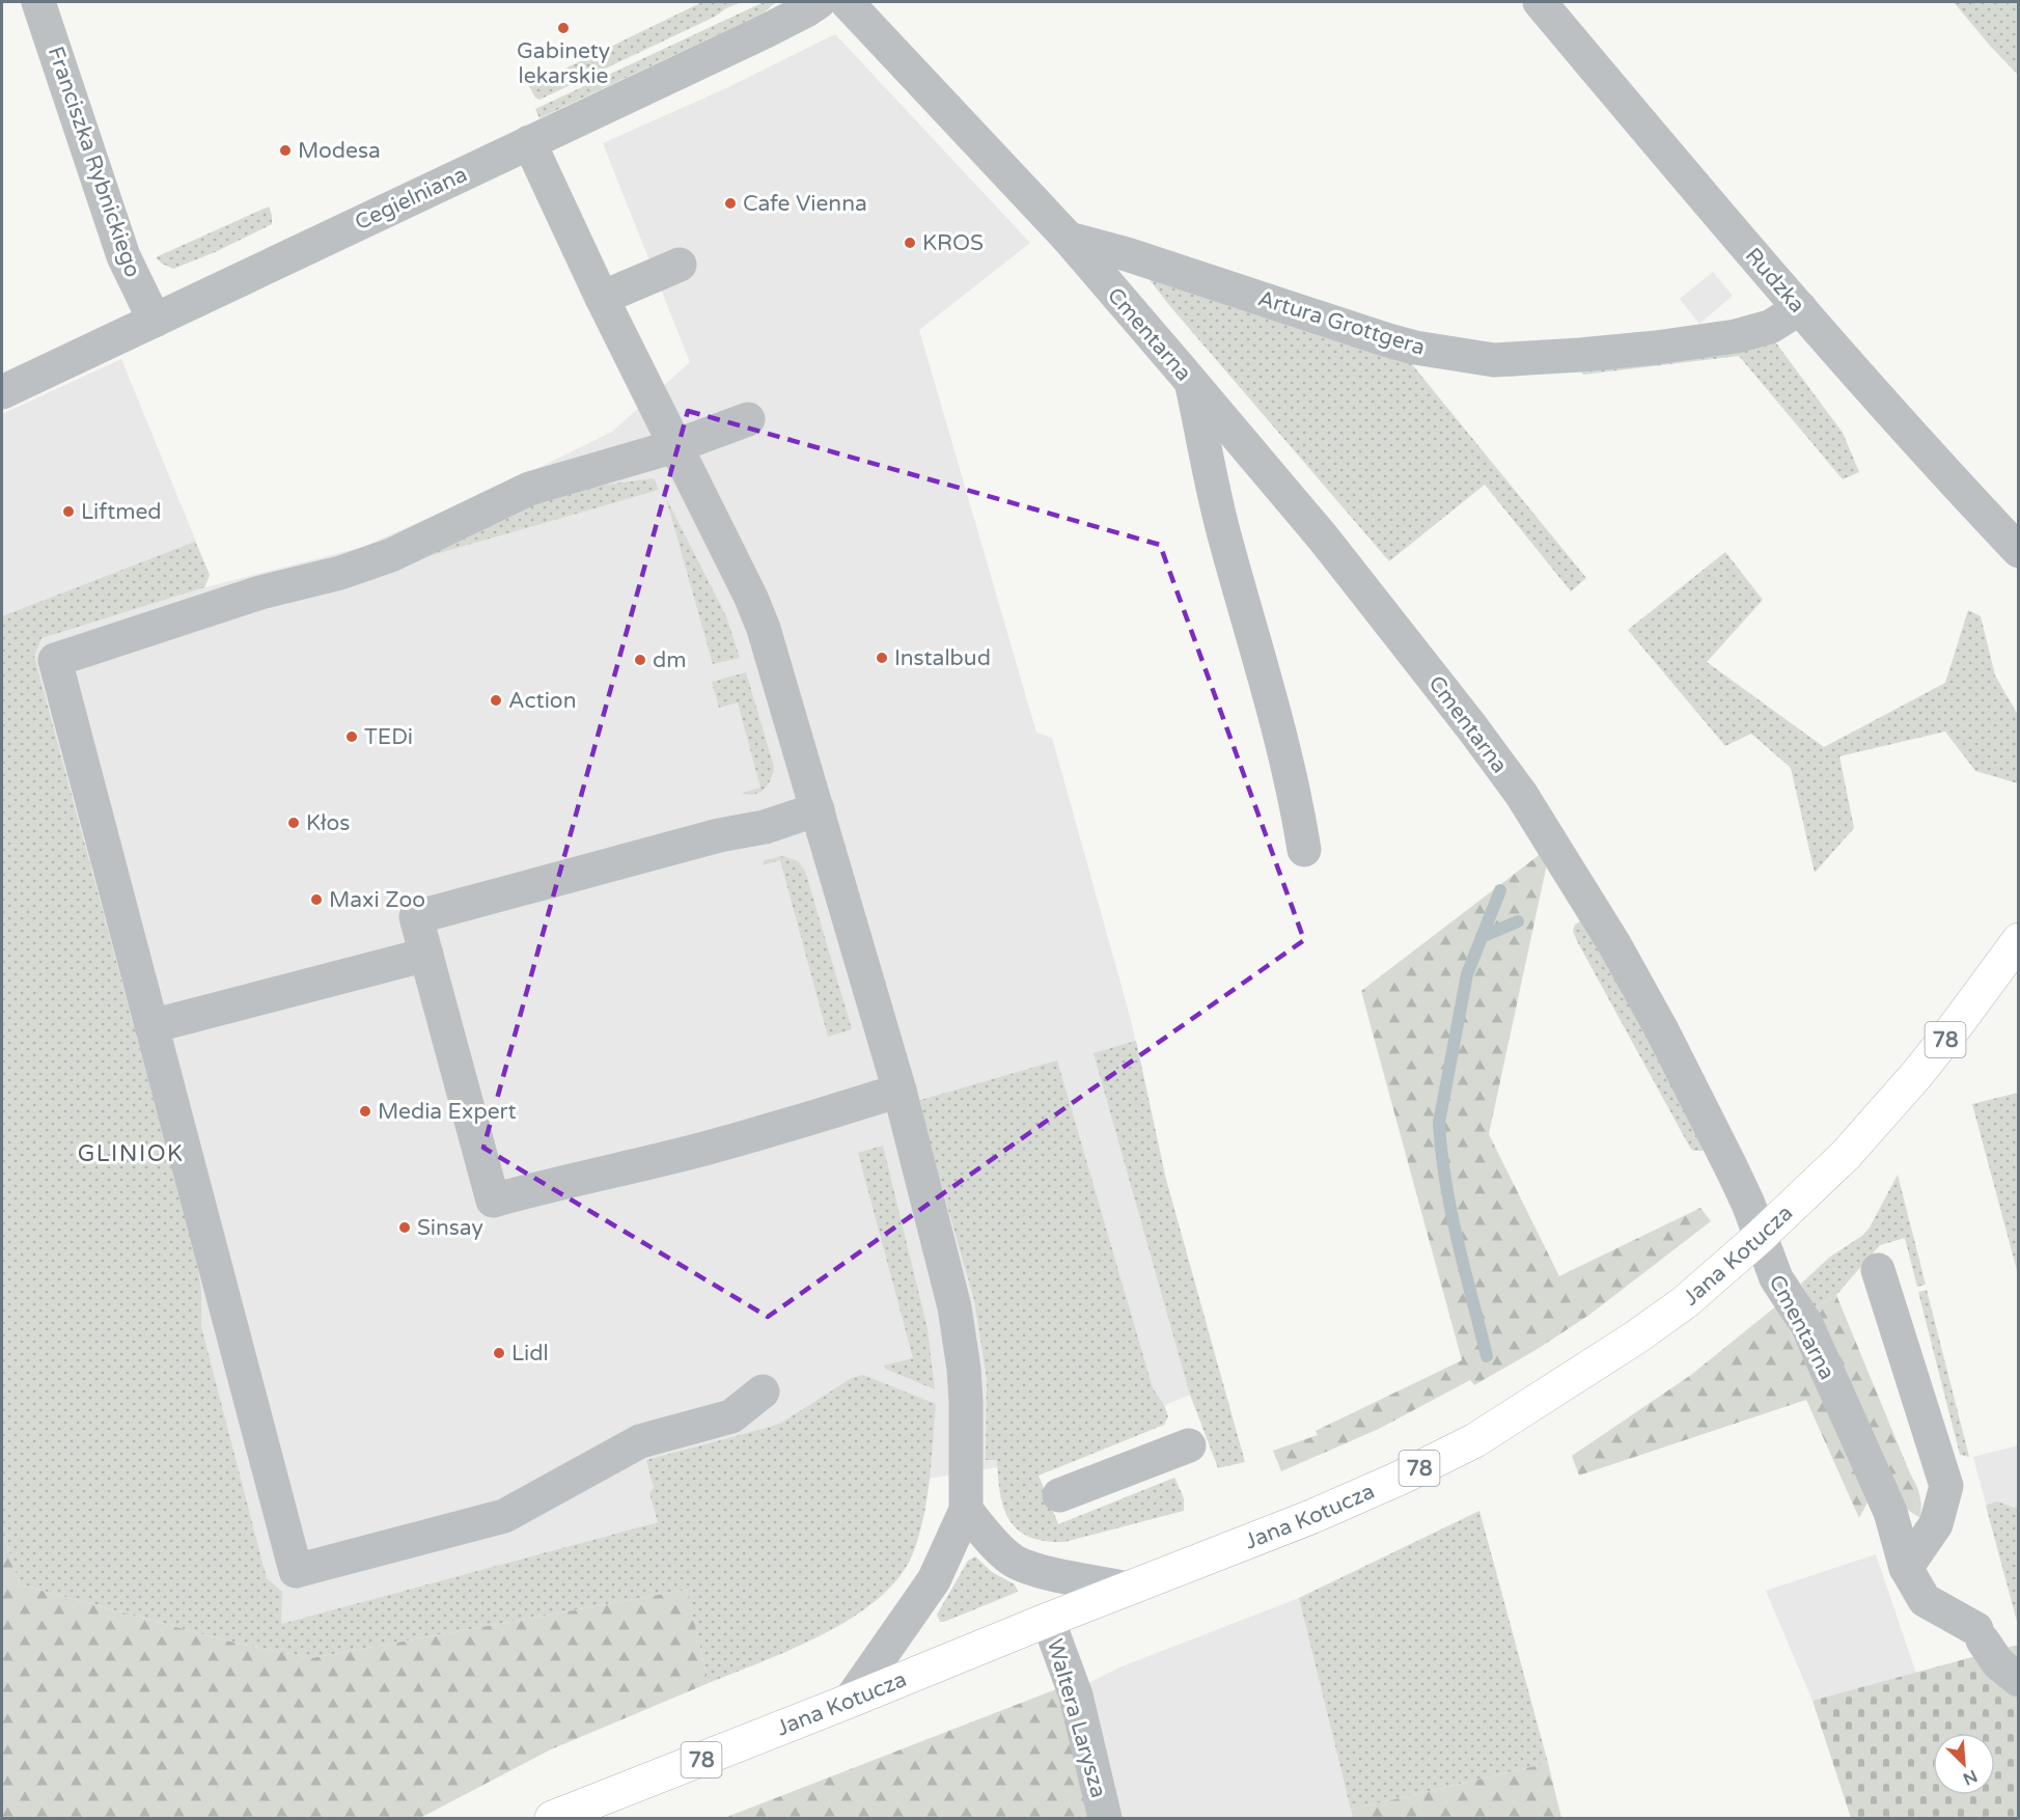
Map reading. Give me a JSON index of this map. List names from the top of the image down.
{
  "streets": {
    "main road": ["78", "Jana Kotucza"],
    "street": [
      "Franciszka Rybnickiego",
      "Cegielniana",
      "Rudzka",
      "Artura Grottgera",
      "Cmentarna",
      "Waltera Larysza"
    ]
  },
  "crossings": [
    ["Franciszka Rybnickiego", "Cegielniana"],
    ["Rudzka", "Artura Grottgera"],
    ["Artura Grottgera", "Cmentarna"],
    ["Cmentarna", "Jana Kotucza"],
    ["Jana Kotucza", "Waltera Larysza"]
  ],
  "districts": ["GLINIOK"],
  "places": [
    "Gabinety lekarskie",
    "Modesa",
    "Cafe Vienna",
    "KROS",
    "Liftmed",
    "Instalbud",
    "dm",
    "Action",
    "TEDi",
    "Kłos",
    "Maxi Zoo",
    "Media Expert",
    "Sinsay",
    "Lidl"
  ],
  "north": "bottom right"
}
